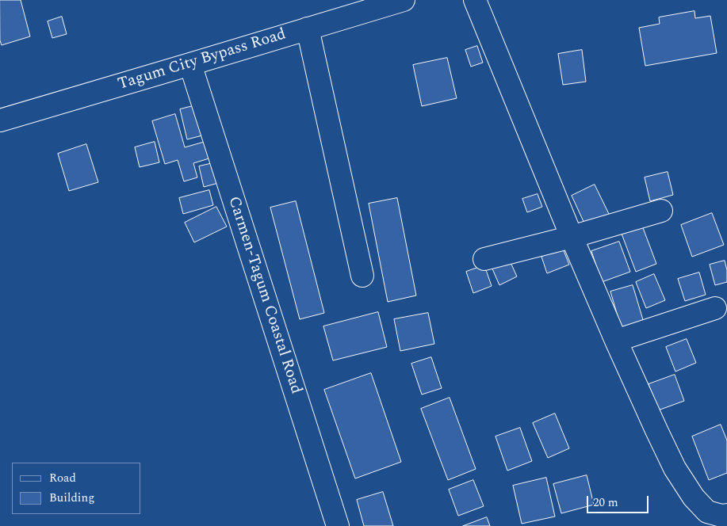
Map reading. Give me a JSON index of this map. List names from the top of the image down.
{
  "streets": {
    "main road": ["Tagum City Bypass Road", "Carmen-Tagum Coastal Road"]
  },
  "crossings": [
    ["Tagum City Bypass Road", "Carmen-Tagum Coastal Road"]
  ],
  "legend": ["Road", "Building"],
  "scale_bar": "20 m"
}
